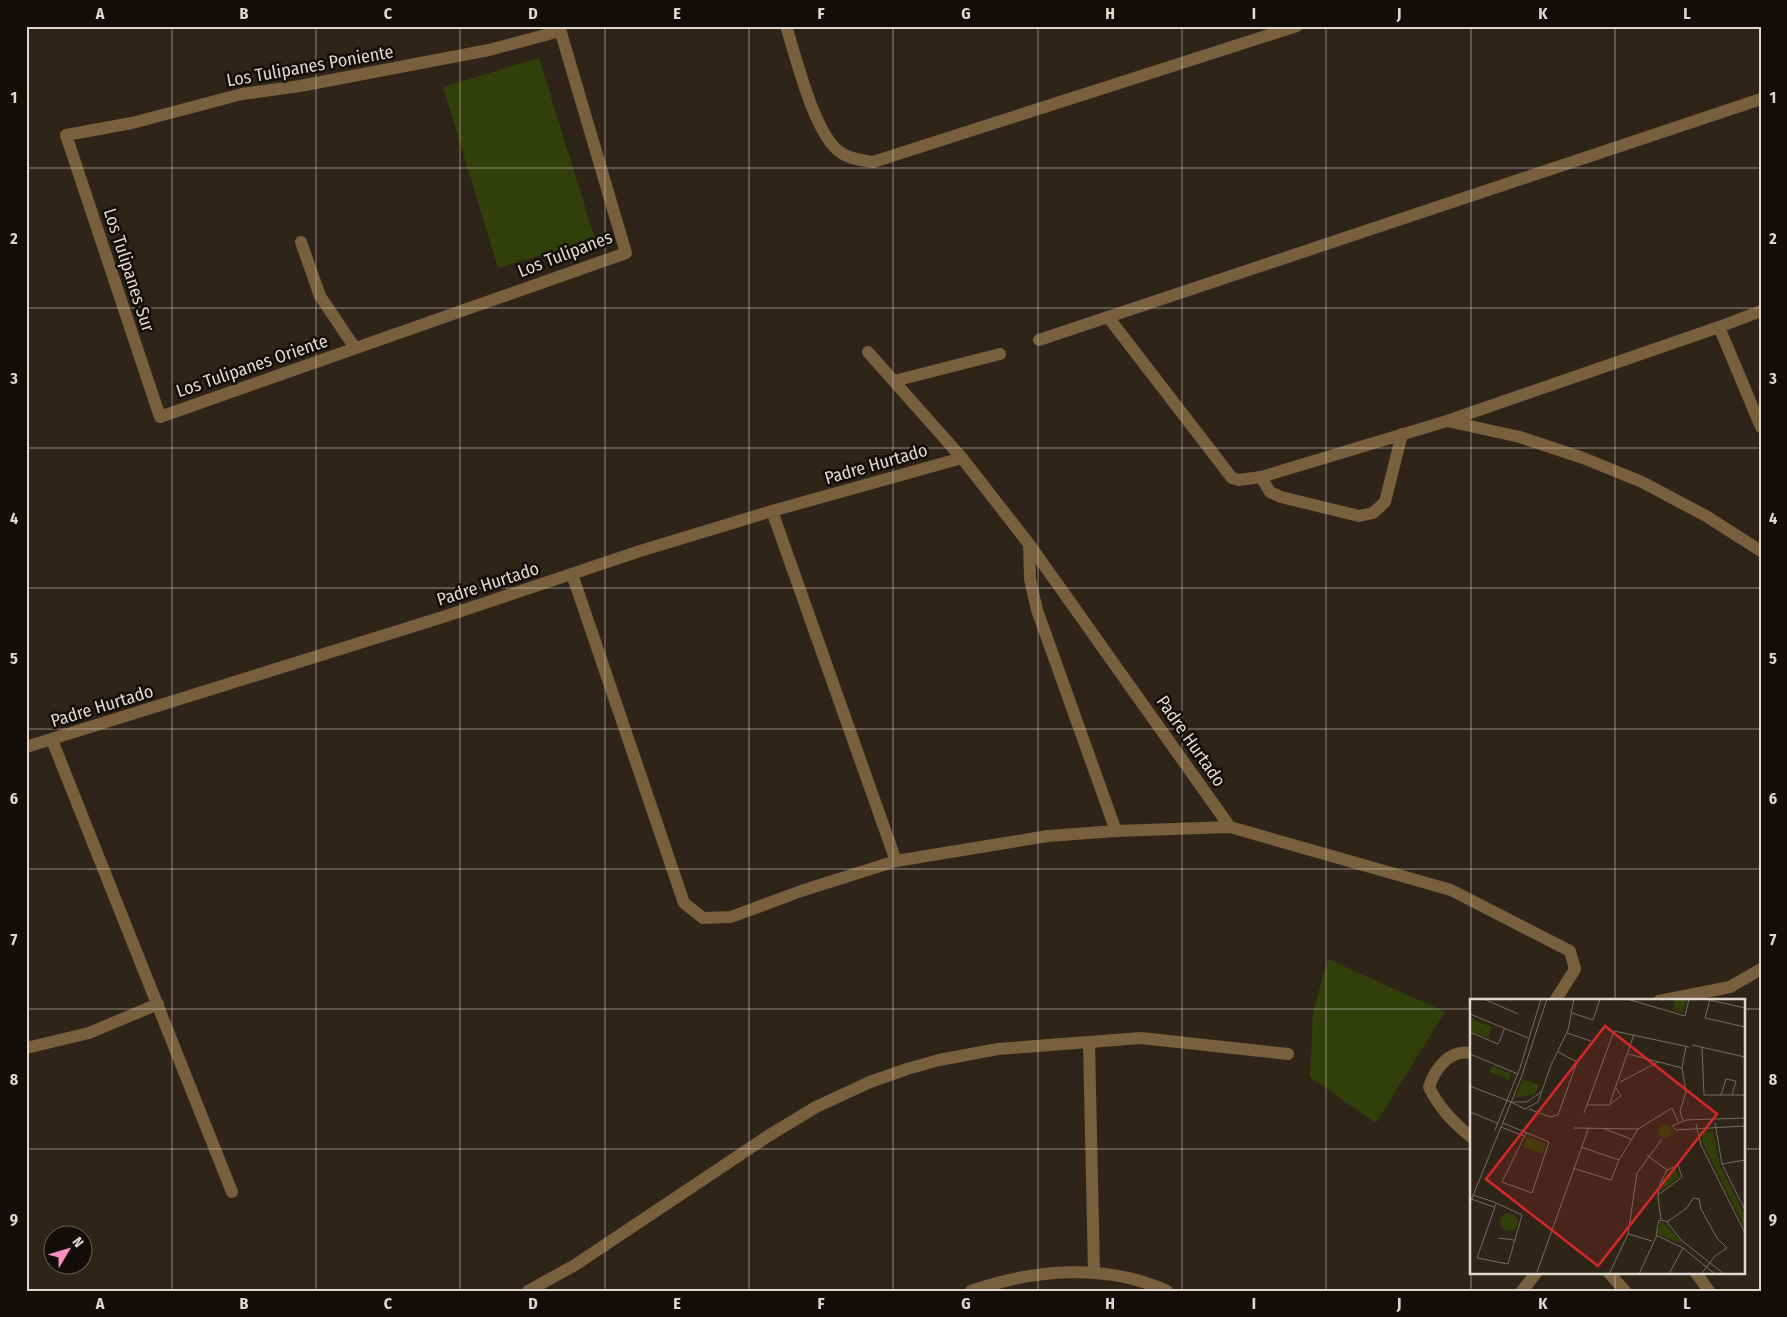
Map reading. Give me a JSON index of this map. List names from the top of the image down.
{
  "streets": {
    "street": [
      "Los Tulipanes Poniente",
      "Los Tulipanes",
      "Los Tulipanes Sur",
      "Los Tulipanes Oriente",
      "Padre Hurtado"
    ]
  },
  "crossings": [
    ["Los Tulipanes Poniente", "Los Tulipanes"],
    ["Los Tulipanes Poniente", "Los Tulipanes Sur"],
    ["Los Tulipanes", "Los Tulipanes Oriente"],
    ["Los Tulipanes Sur", "Los Tulipanes Oriente"]
  ],
  "north": "top right",
  "grid": {
    "columns": [
      "A",
      "B",
      "C",
      "D",
      "E",
      "F",
      "G",
      "H",
      "I",
      "J",
      "K",
      "L"
    ],
    "rows": [
      "1",
      "2",
      "3",
      "4",
      "5",
      "6",
      "7",
      "8",
      "9"
    ]
  }
}
